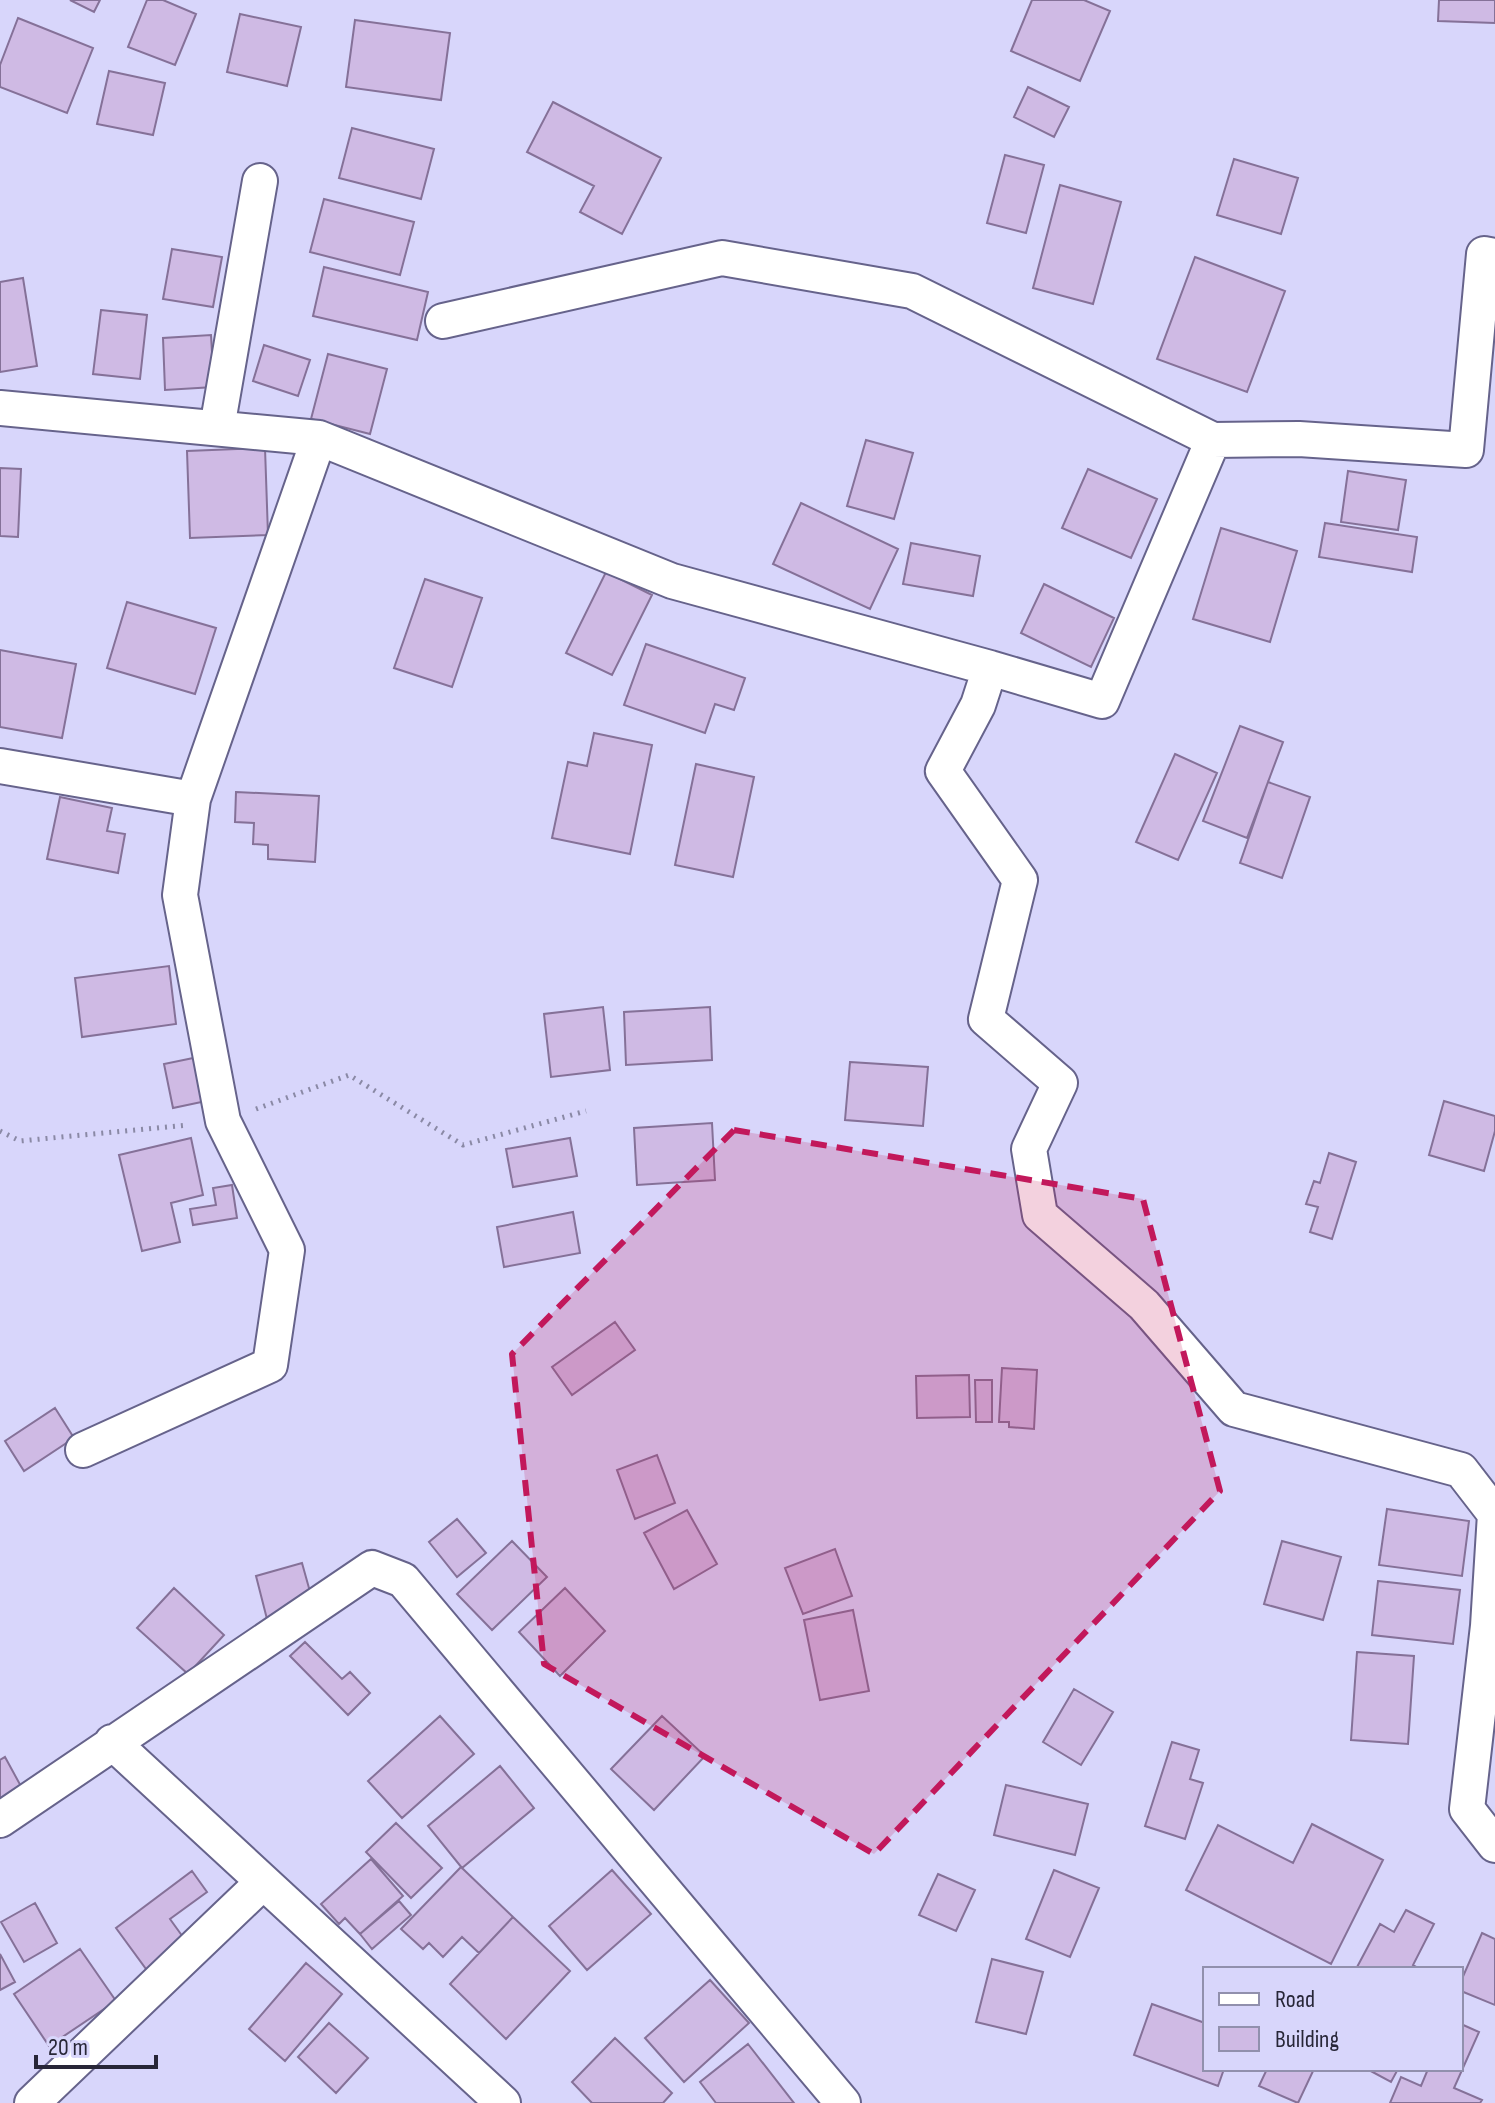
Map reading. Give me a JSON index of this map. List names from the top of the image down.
{
  "legend": ["Road", "Building"],
  "scale_bar": "20 m"
}
